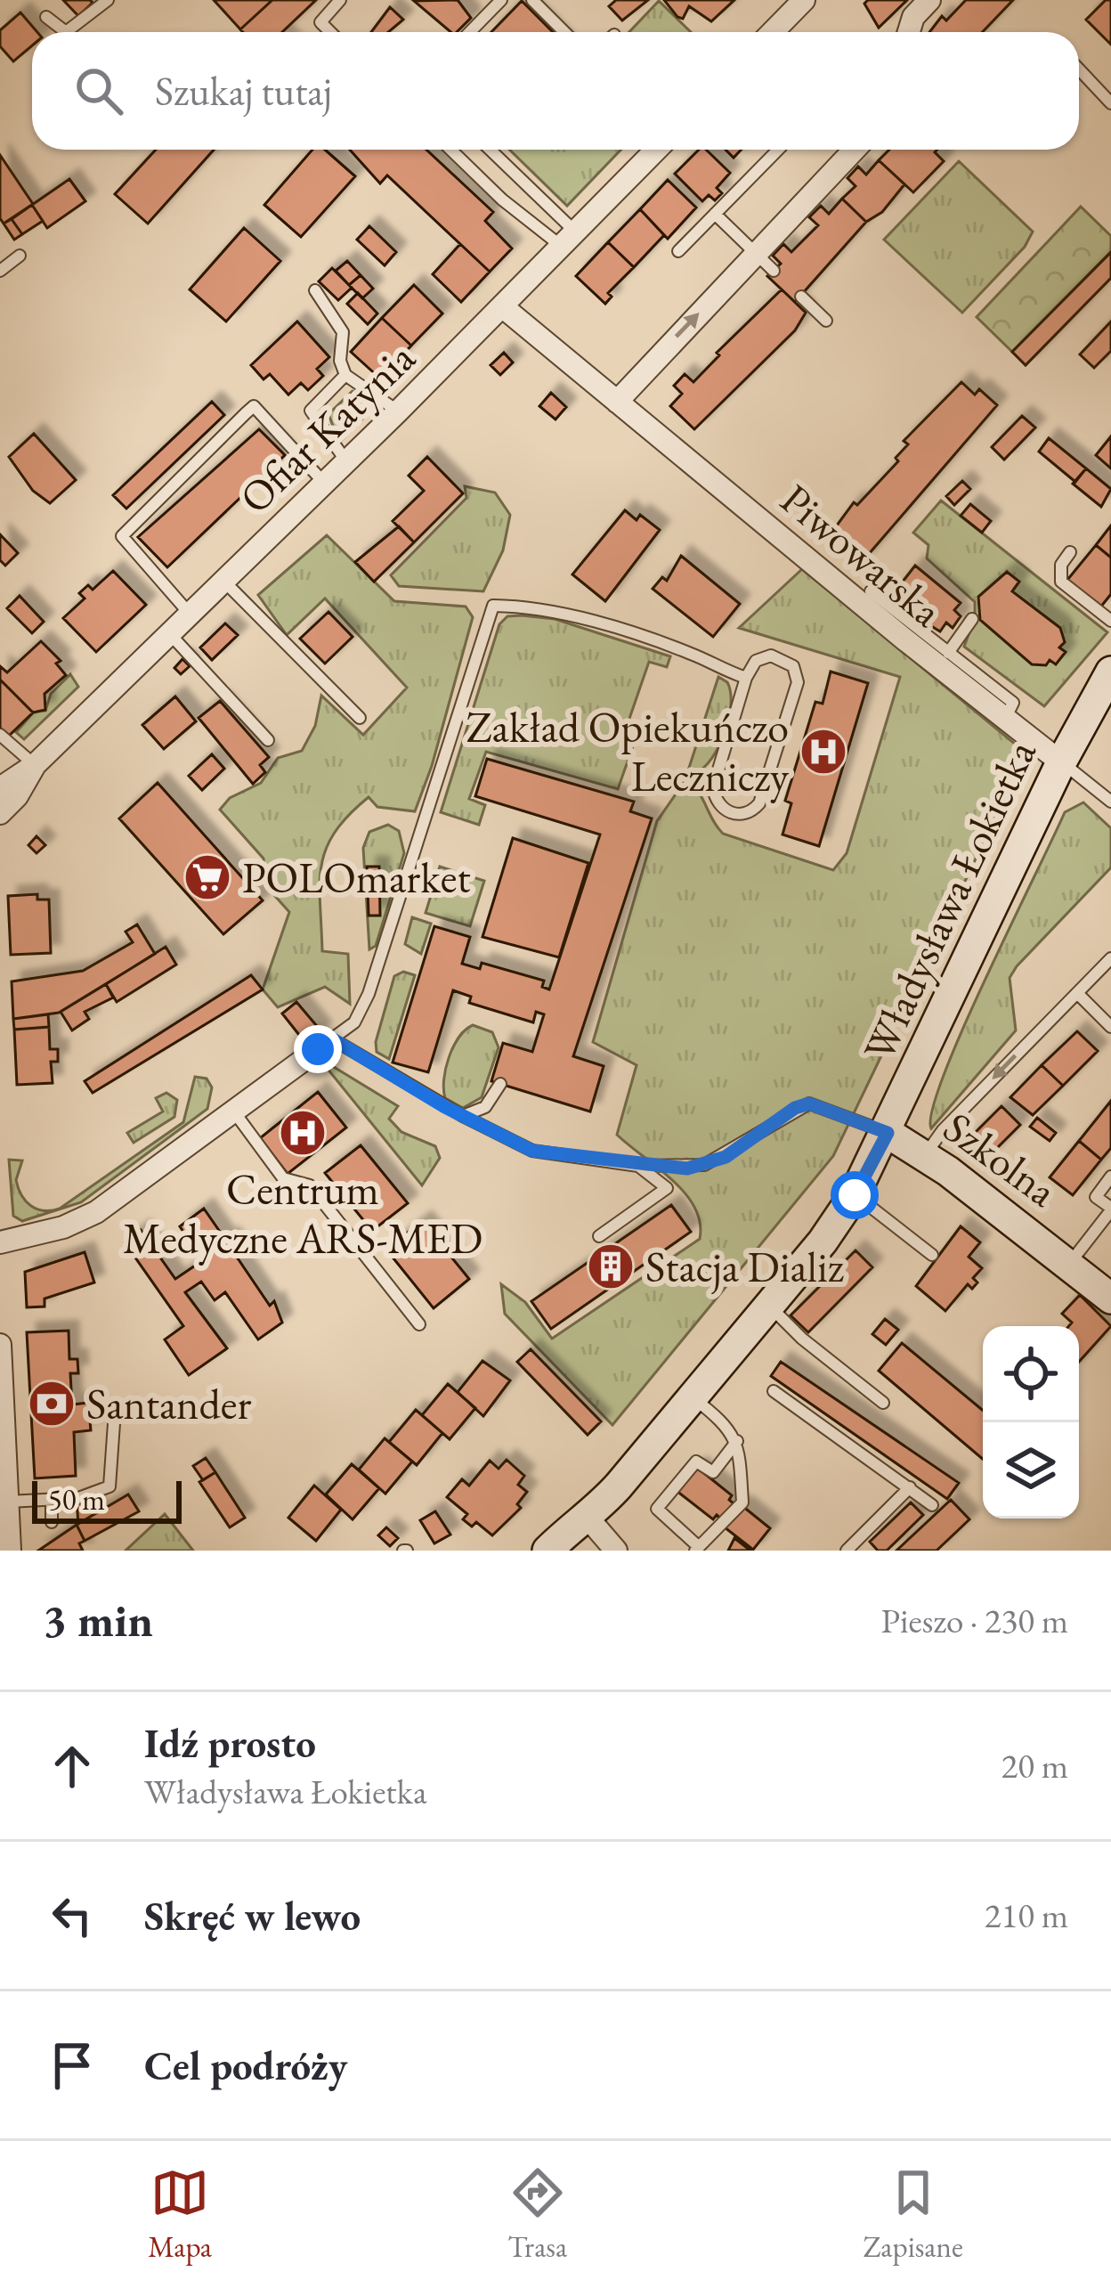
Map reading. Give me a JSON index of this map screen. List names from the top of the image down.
{
  "streets": {
    "main road": ["Władysława Łokietka", "Szkolna"],
    "street": ["Ofiar Katynia", "Piwowarska"]
  },
  "crossings": [
    ["Ofiar Katynia", "Piwowarska"],
    ["Piwowarska", "Władysława Łokietka"],
    ["Władysława Łokietka", "Szkolna"]
  ],
  "places": {
    "hospital": ["Zakład Opiekuńczo Leczniczy", "Centrum Medyczne ARS-MED"],
    "supermarket": ["POLOmarket"],
    "building": ["Stacja Dializ"],
    "bank": ["Santander"]
  },
  "scale_bar": "50 m",
  "page": {
    "search": "Szukaj tutaj",
    "scale": "50 m",
    "heading": ["3 min", "Pieszo · 230 m"],
    "list": [
      ["Idź prosto", "Władysława Łokietka", "20 m"],
      ["Skręć w lewo", "210 m"],
      "Cel podróży"
    ],
    "nav": ["Mapa", "Trasa", "Zapisane"]
  }
}
